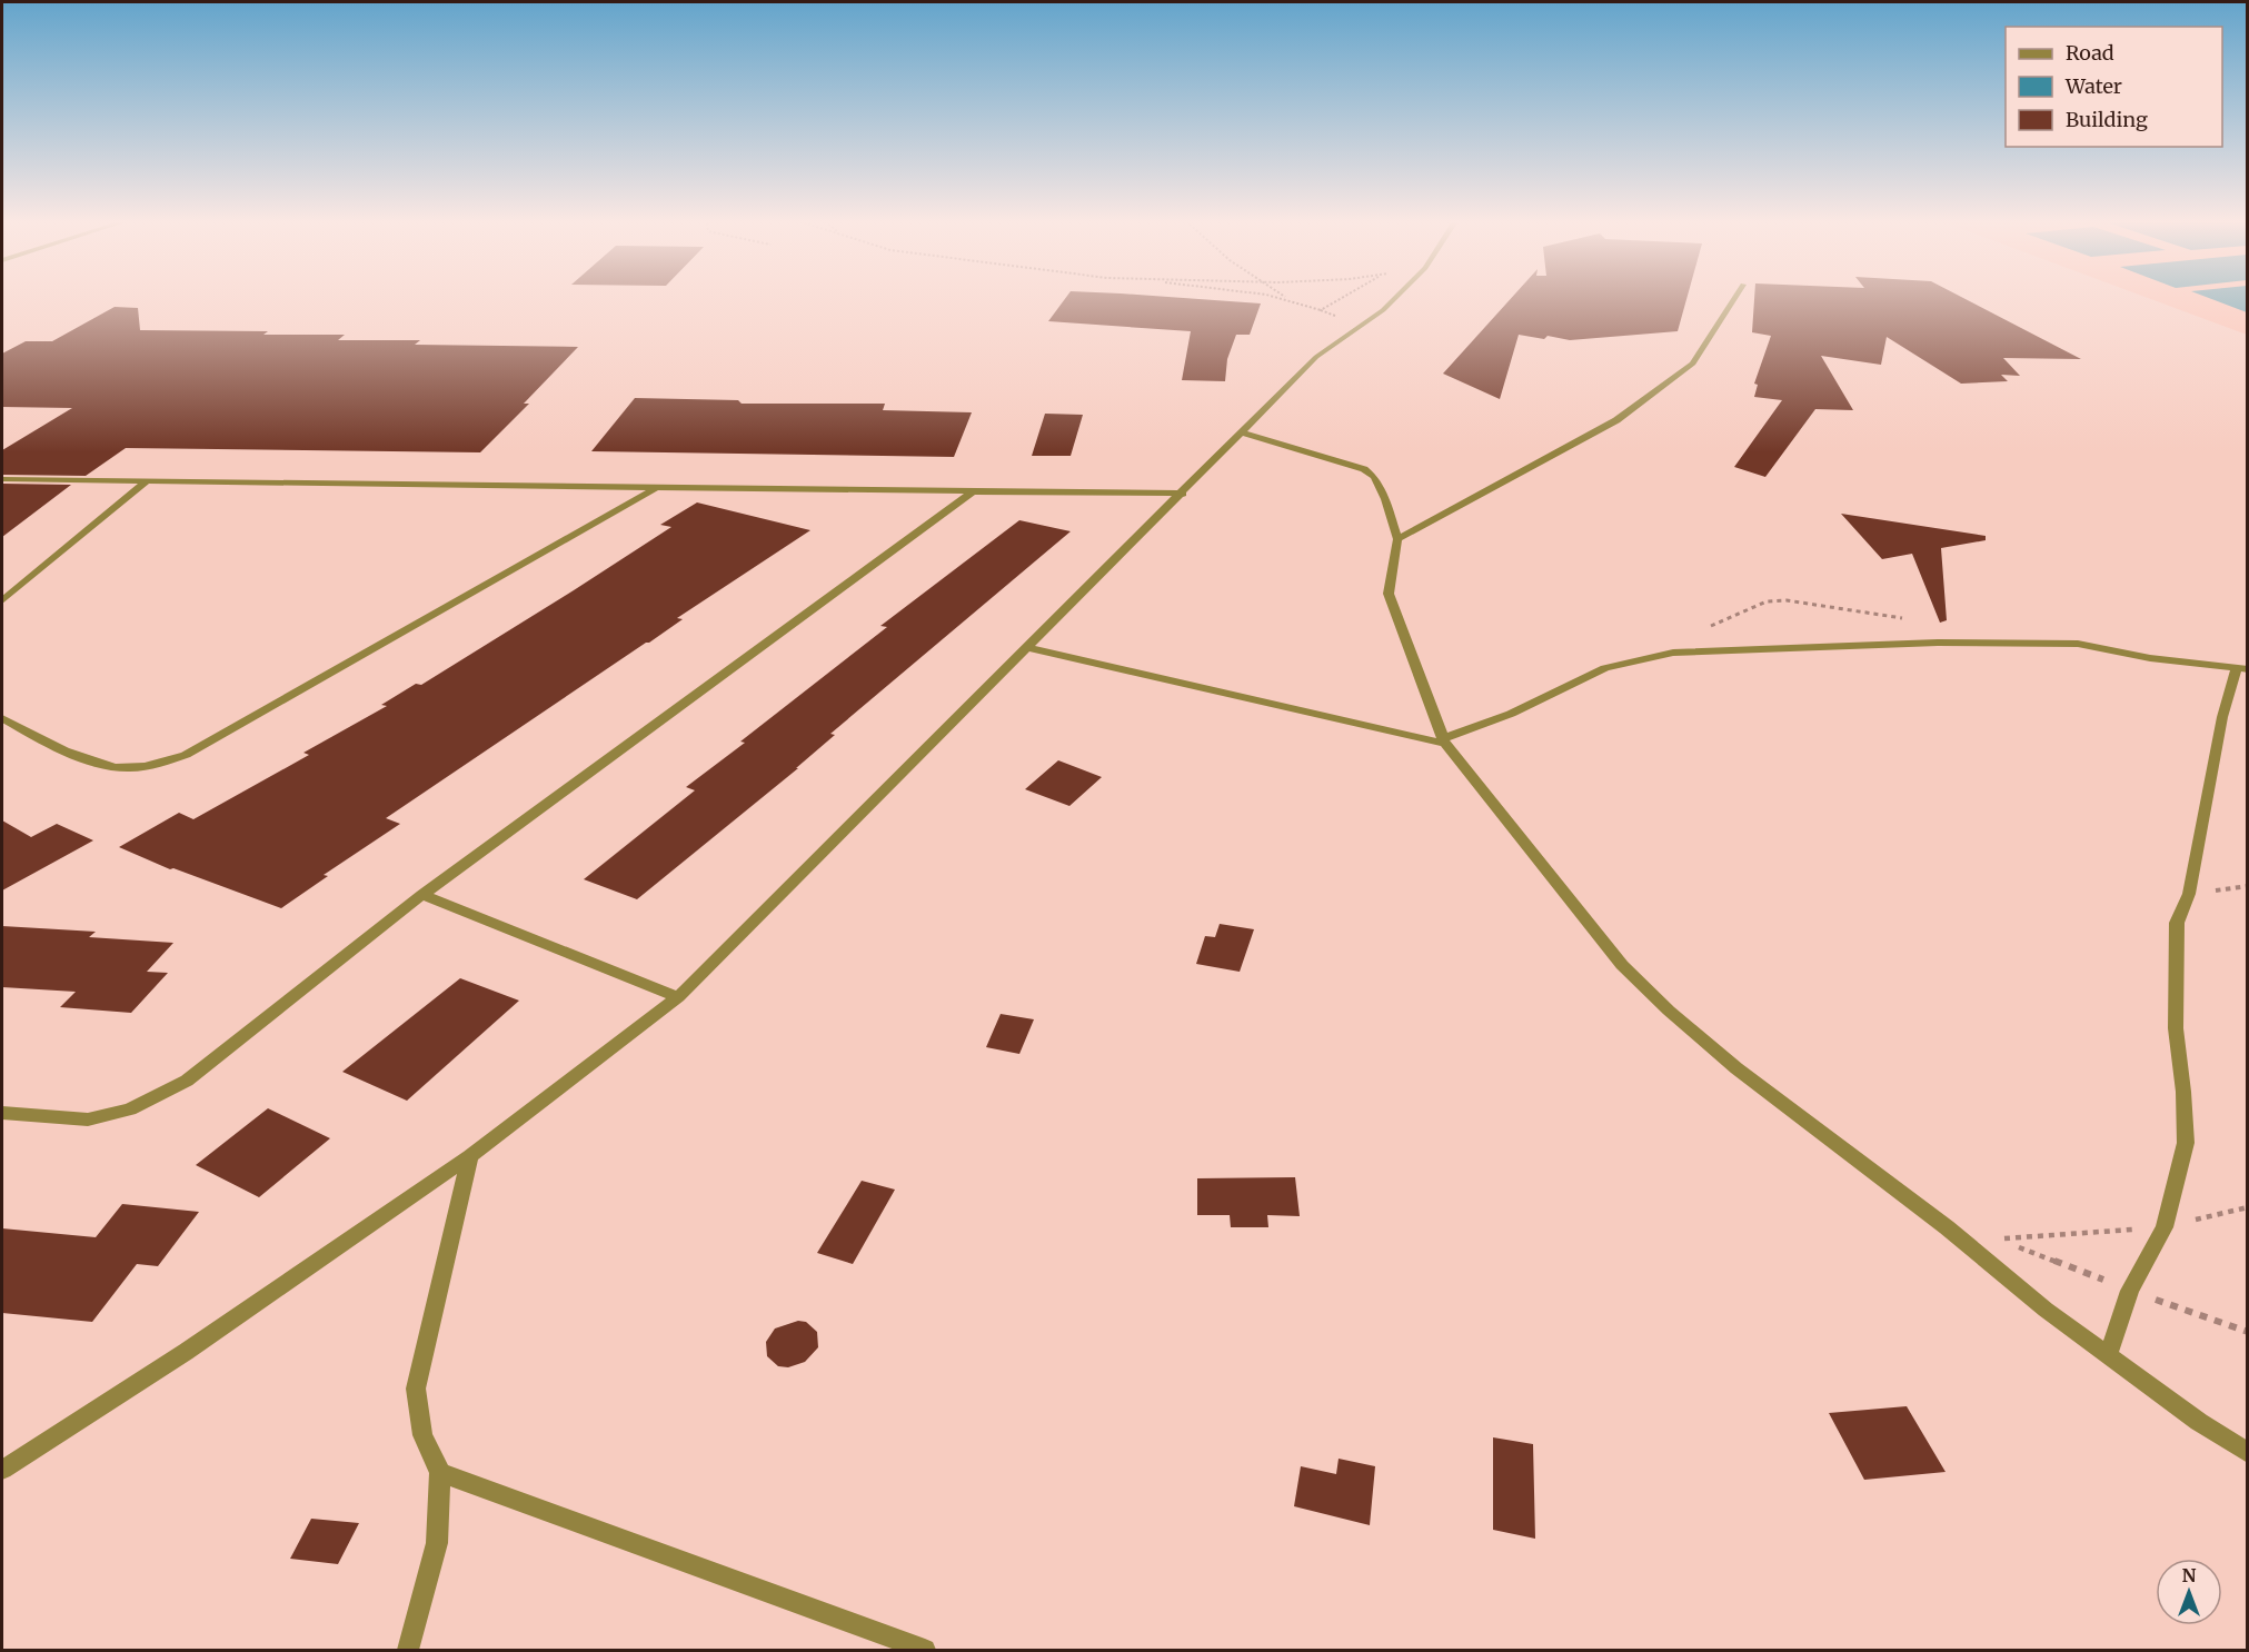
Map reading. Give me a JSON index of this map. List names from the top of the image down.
{
  "legend": ["Road", "Water", "Building"],
  "north": "top"
}
